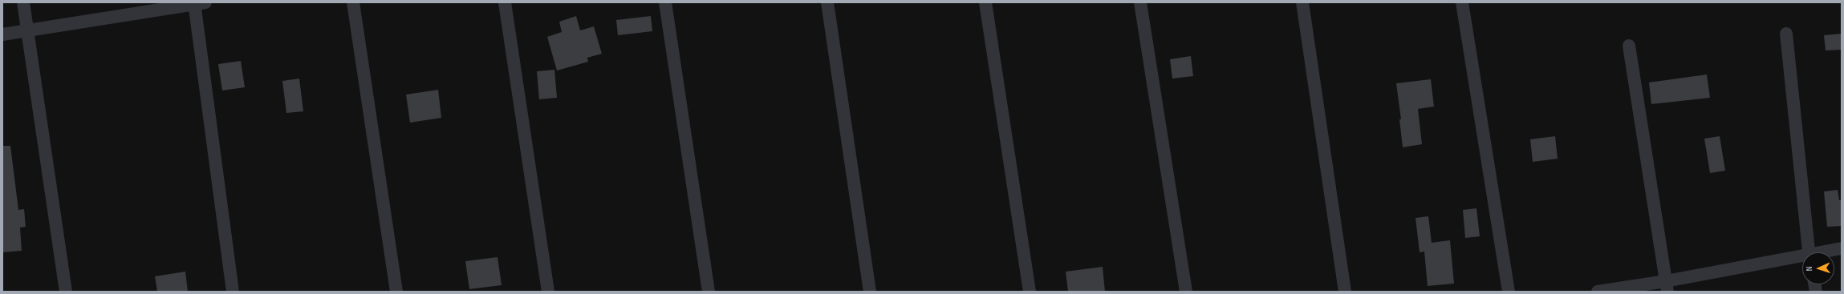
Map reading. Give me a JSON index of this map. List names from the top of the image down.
{
  "north": "left"
}
